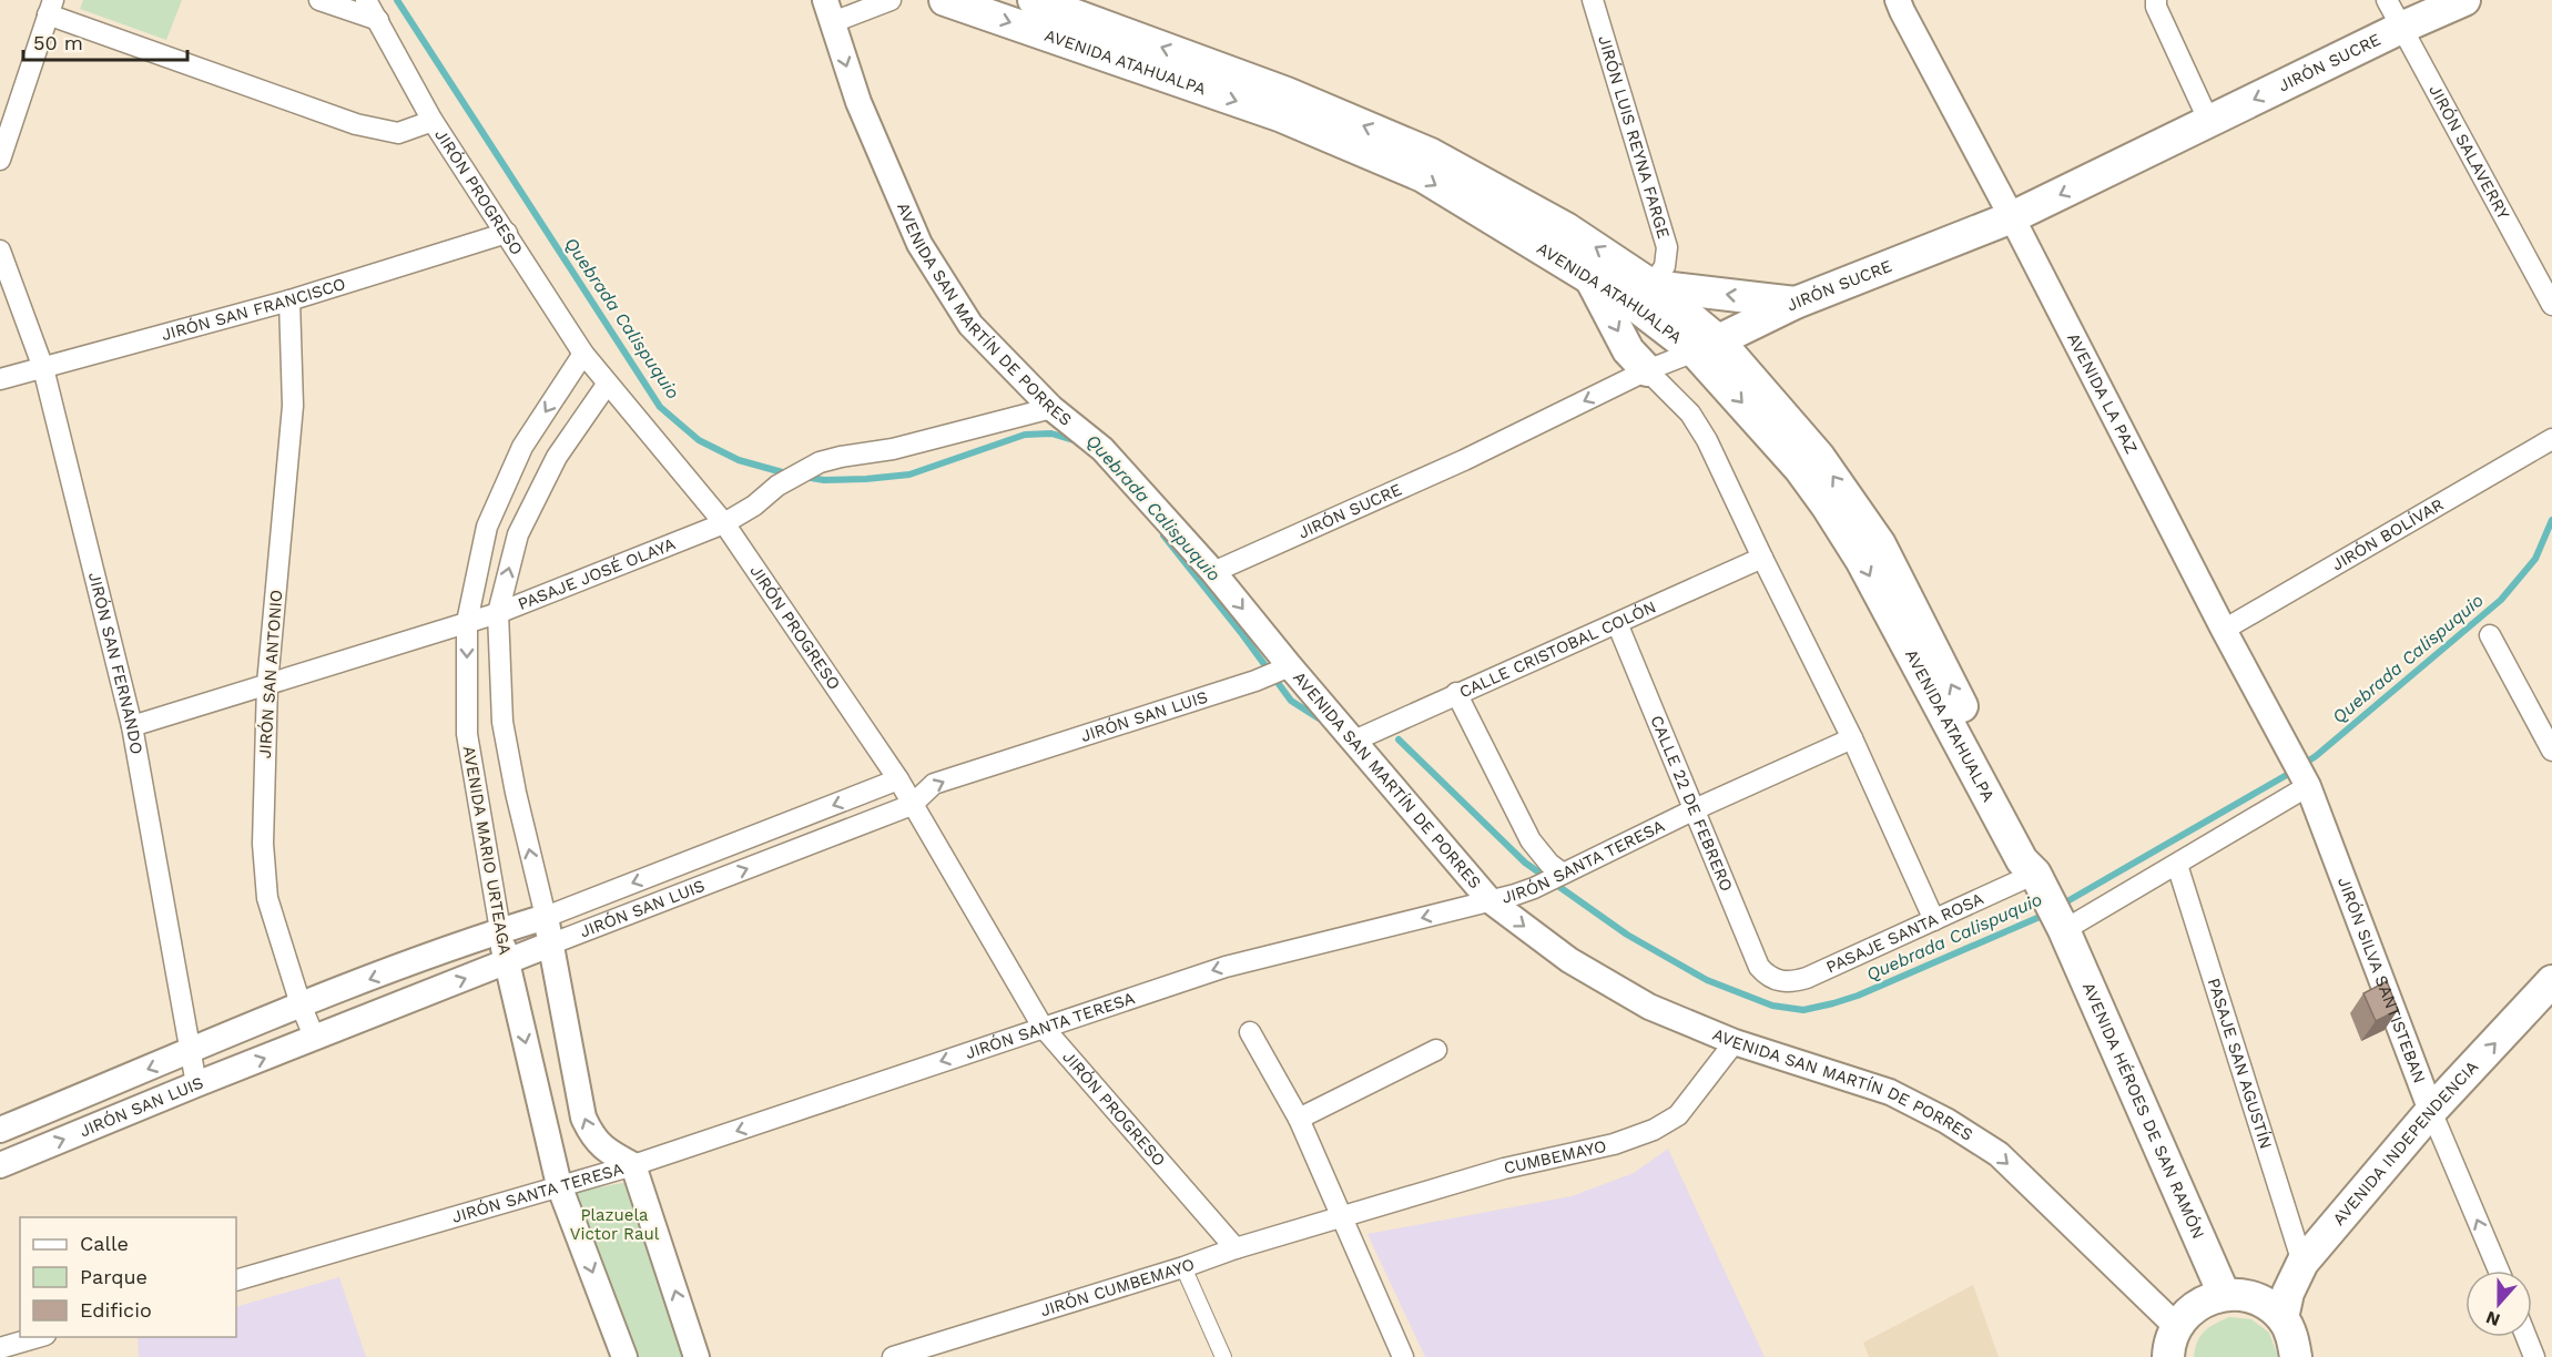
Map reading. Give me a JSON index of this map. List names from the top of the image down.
{
  "streets": {
    "main road": [
      "AVENIDA ATAHUALPA",
      "JIRÓN SUCRE",
      "AVENIDA HÉROES DE SAN RAMÓN",
      "AVENIDA INDEPENDENCIA"
    ],
    "street": [
      "JIRÓN LUIS REYNA FARGE",
      "JIRÓN SALAVERRY",
      "JIRÓN PROGRESO",
      "JIRÓN SAN FRANCISCO",
      "AVENIDA SAN MARTÍN DE PORRES",
      "AVENIDA LA PAZ",
      "JIRÓN BOLÍVAR",
      "PASAJE JOSÉ OLAYA",
      "CALLE CRISTOBAL COLÓN",
      "JIRÓN SAN FERNANDO",
      "JIRÓN SAN ANTONIO",
      "JIRÓN SAN LUIS",
      "CALLE 22 DE FEBRERO",
      "AVENIDA MARIO URTEAGA",
      "JIRÓN SANTA TERESA",
      "PASAJE SANTA ROSA",
      "JIRÓN SILVA SANTISTEBAN",
      "PASAJE SAN AGUSTÍN",
      "CUMBEMAYO",
      "JIRÓN CUMBEMAYO"
    ]
  },
  "crossings": [
    ["AVENIDA ATAHUALPA", "JIRÓN SUCRE"],
    ["AVENIDA ATAHUALPA", "JIRÓN LUIS REYNA FARGE"],
    ["AVENIDA ATAHUALPA", "PASAJE SANTA ROSA"],
    ["AVENIDA ATAHUALPA", "AVENIDA HÉROES DE SAN RAMÓN"],
    ["JIRÓN SUCRE", "JIRÓN SALAVERRY"],
    ["JIRÓN SUCRE", "AVENIDA SAN MARTÍN DE PORRES"],
    ["JIRÓN SUCRE", "AVENIDA LA PAZ"],
    ["JIRÓN PROGRESO", "JIRÓN SAN FRANCISCO"],
    ["JIRÓN PROGRESO", "PASAJE JOSÉ OLAYA"],
    ["JIRÓN PROGRESO", "JIRÓN SAN LUIS"],
    ["JIRÓN PROGRESO", "AVENIDA MARIO URTEAGA"],
    ["JIRÓN PROGRESO", "JIRÓN SANTA TERESA"],
    ["JIRÓN PROGRESO", "JIRÓN CUMBEMAYO"],
    ["JIRÓN SAN FRANCISCO", "JIRÓN SAN FERNANDO"],
    ["JIRÓN SAN FRANCISCO", "JIRÓN SAN ANTONIO"],
    ["AVENIDA SAN MARTÍN DE PORRES", "PASAJE JOSÉ OLAYA"],
    ["AVENIDA SAN MARTÍN DE PORRES", "CALLE CRISTOBAL COLÓN"],
    ["AVENIDA SAN MARTÍN DE PORRES", "JIRÓN SAN LUIS"],
    ["AVENIDA SAN MARTÍN DE PORRES", "JIRÓN SANTA TERESA"],
    ["AVENIDA SAN MARTÍN DE PORRES", "CUMBEMAYO"],
    ["AVENIDA LA PAZ", "JIRÓN BOLÍVAR"],
    ["AVENIDA LA PAZ", "PASAJE SANTA ROSA"],
    ["AVENIDA LA PAZ", "JIRÓN SILVA SANTISTEBAN"],
    ["PASAJE JOSÉ OLAYA", "JIRÓN SAN FERNANDO"],
    ["PASAJE JOSÉ OLAYA", "JIRÓN SAN ANTONIO"],
    ["PASAJE JOSÉ OLAYA", "AVENIDA MARIO URTEAGA"],
    ["CALLE CRISTOBAL COLÓN", "CALLE 22 DE FEBRERO"],
    ["JIRÓN SAN FERNANDO", "JIRÓN SAN LUIS"],
    ["JIRÓN SAN ANTONIO", "JIRÓN SAN LUIS"],
    ["JIRÓN SAN LUIS", "AVENIDA MARIO URTEAGA"],
    ["CALLE 22 DE FEBRERO", "JIRÓN SANTA TERESA"],
    ["CALLE 22 DE FEBRERO", "PASAJE SANTA ROSA"],
    ["AVENIDA MARIO URTEAGA", "JIRÓN SANTA TERESA"],
    ["PASAJE SANTA ROSA", "JIRÓN SILVA SANTISTEBAN"],
    ["PASAJE SANTA ROSA", "PASAJE SAN AGUSTÍN"],
    ["PASAJE SANTA ROSA", "AVENIDA HÉROES DE SAN RAMÓN"],
    ["JIRÓN SILVA SANTISTEBAN", "AVENIDA INDEPENDENCIA"],
    ["PASAJE SAN AGUSTÍN", "AVENIDA INDEPENDENCIA"],
    ["CUMBEMAYO", "JIRÓN CUMBEMAYO"]
  ],
  "one_way": [
    "JIRÓN SUCRE",
    "AVENIDA SAN MARTÍN DE PORRES",
    "JIRÓN SANTA TERESA",
    "AVENIDA INDEPENDENCIA"
  ],
  "water": ["Quebrada Calispuquio"],
  "parks": ["Plazuela Victor Raul"],
  "legend": ["Calle", "Parque", "Edificio"],
  "scale_bar": "50 m",
  "north": "bottom"
}
